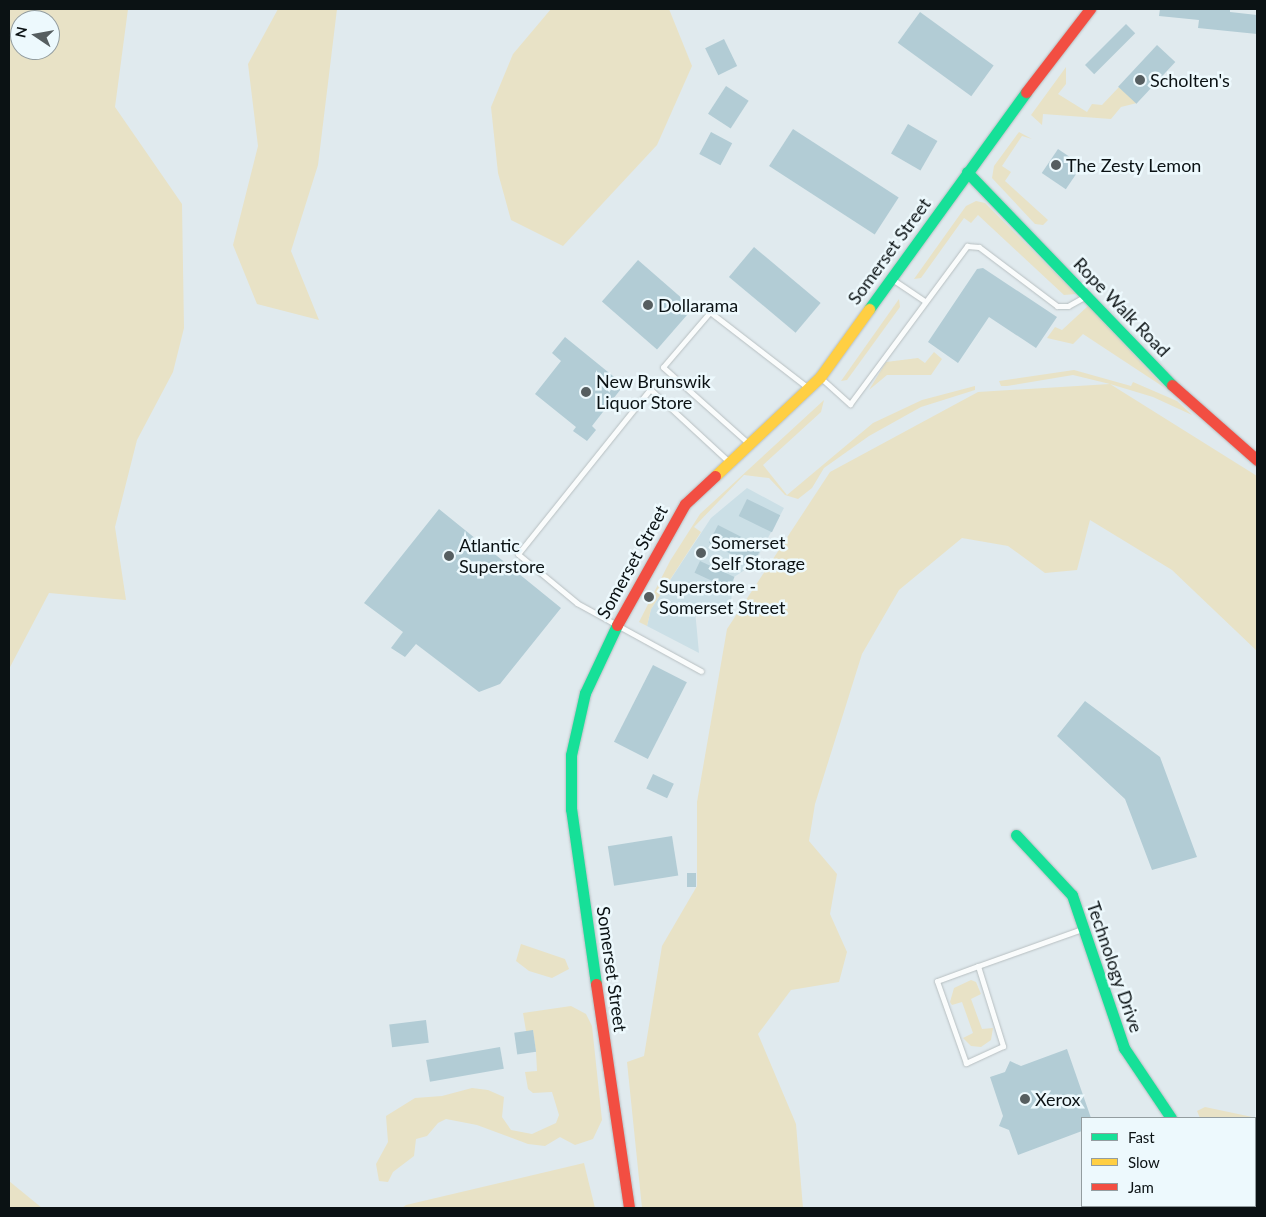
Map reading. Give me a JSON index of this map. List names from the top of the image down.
{
  "streets": {
    "main road": ["Somerset Street", "Rope Walk Road", "Technology Drive"]
  },
  "crossings": [
    ["Somerset Street", "Rope Walk Road"]
  ],
  "places": [
    "Scholten's",
    "The Zesty Lemon",
    "Dollarama",
    "New Brunswik Liquor Store",
    "Somerset Self Storage",
    "Atlantic Superstore",
    "Superstore - Somerset Street",
    "Xerox"
  ],
  "legend": ["Fast", "Slow", "Jam"],
  "north": "left"
}
